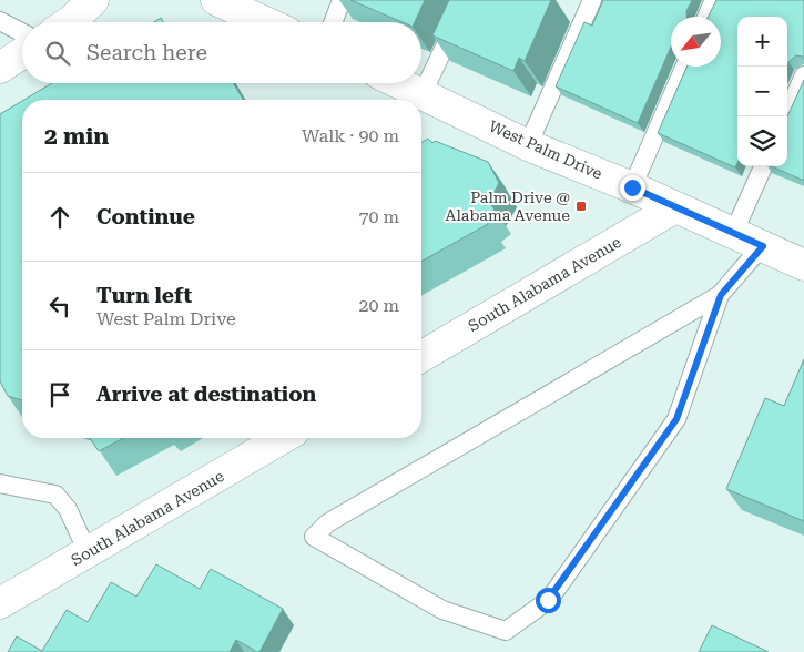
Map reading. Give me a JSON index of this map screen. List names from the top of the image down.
{
  "streets": {
    "street": ["West Palm Drive", "South Alabama Avenue"]
  },
  "crossings": [
    ["West Palm Drive", "South Alabama Avenue"]
  ],
  "places": {
    "transit": ["Palm Drive @ Alabama Avenue"]
  },
  "north": "bottom left",
  "page": {
    "map_buttons": ["+", "−"],
    "search": "Search here",
    "heading": ["2 min", "Walk · 90 m"],
    "list": [
      ["Continue", "70 m"],
      ["Turn left", "West Palm Drive", "20 m"],
      "Arrive at destination"
    ]
  }
}
